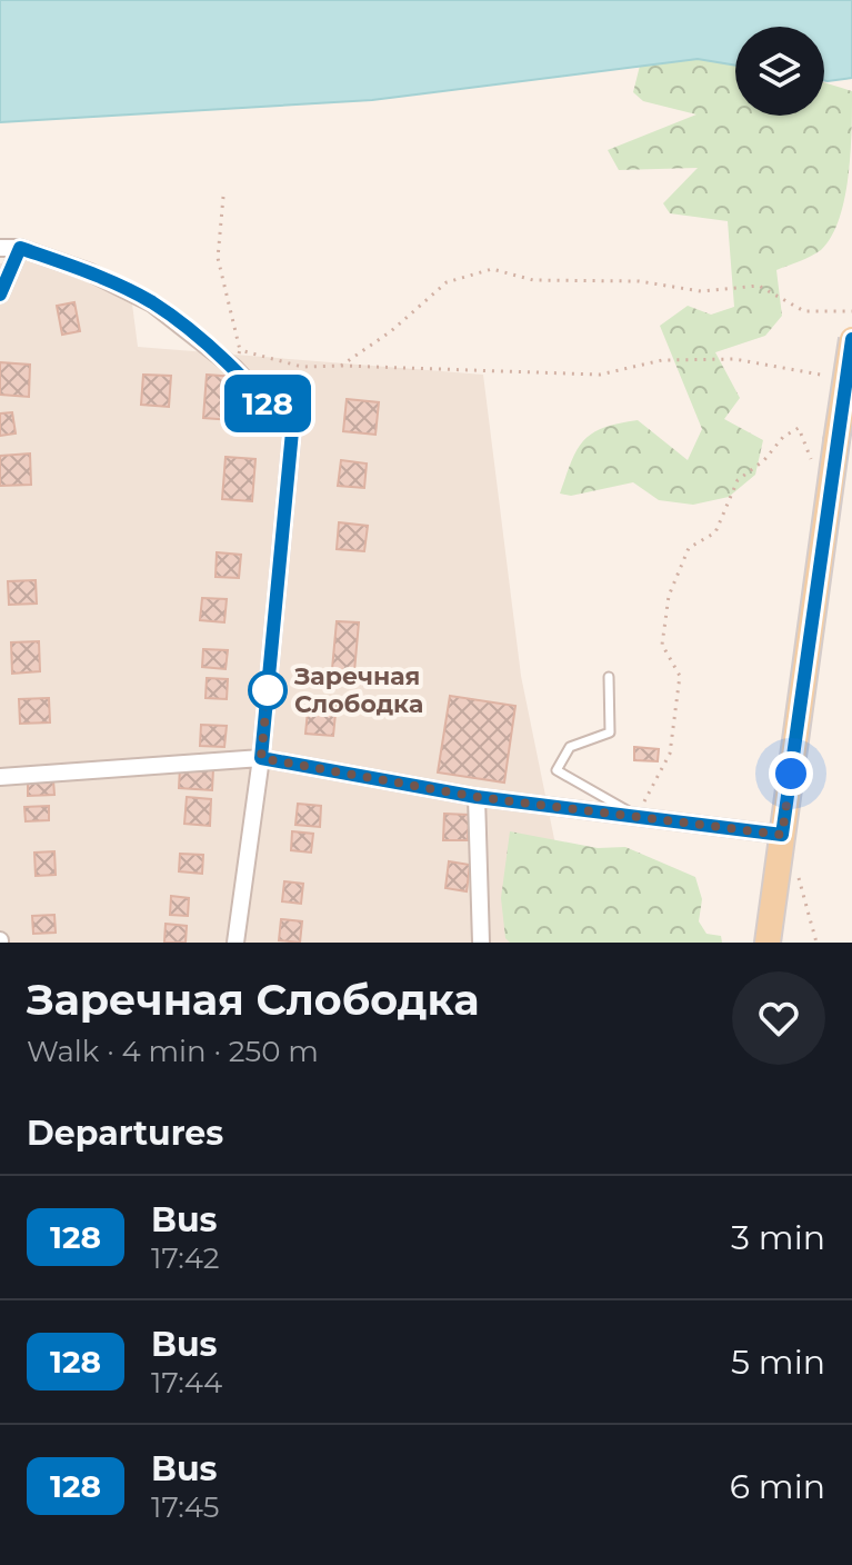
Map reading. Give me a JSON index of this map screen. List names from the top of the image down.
{
  "places": ["Заречная Слободка"],
  "lines": ["bus line 128"],
  "page": {
    "on_map": "128",
    "heading": [
      ["Заречная Слободка", "Walk · 4 min · 250 m"],
      "Departures"
    ],
    "list": [
      {
        "mark": "128",
        "name": "Bus",
        "note": "17:42",
        "value": "3 min"
      },
      {
        "mark": "128",
        "name": "Bus",
        "note": "17:44",
        "value": "5 min"
      },
      {
        "mark": "128",
        "name": "Bus",
        "note": "17:45",
        "value": "6 min"
      }
    ]
  }
}
